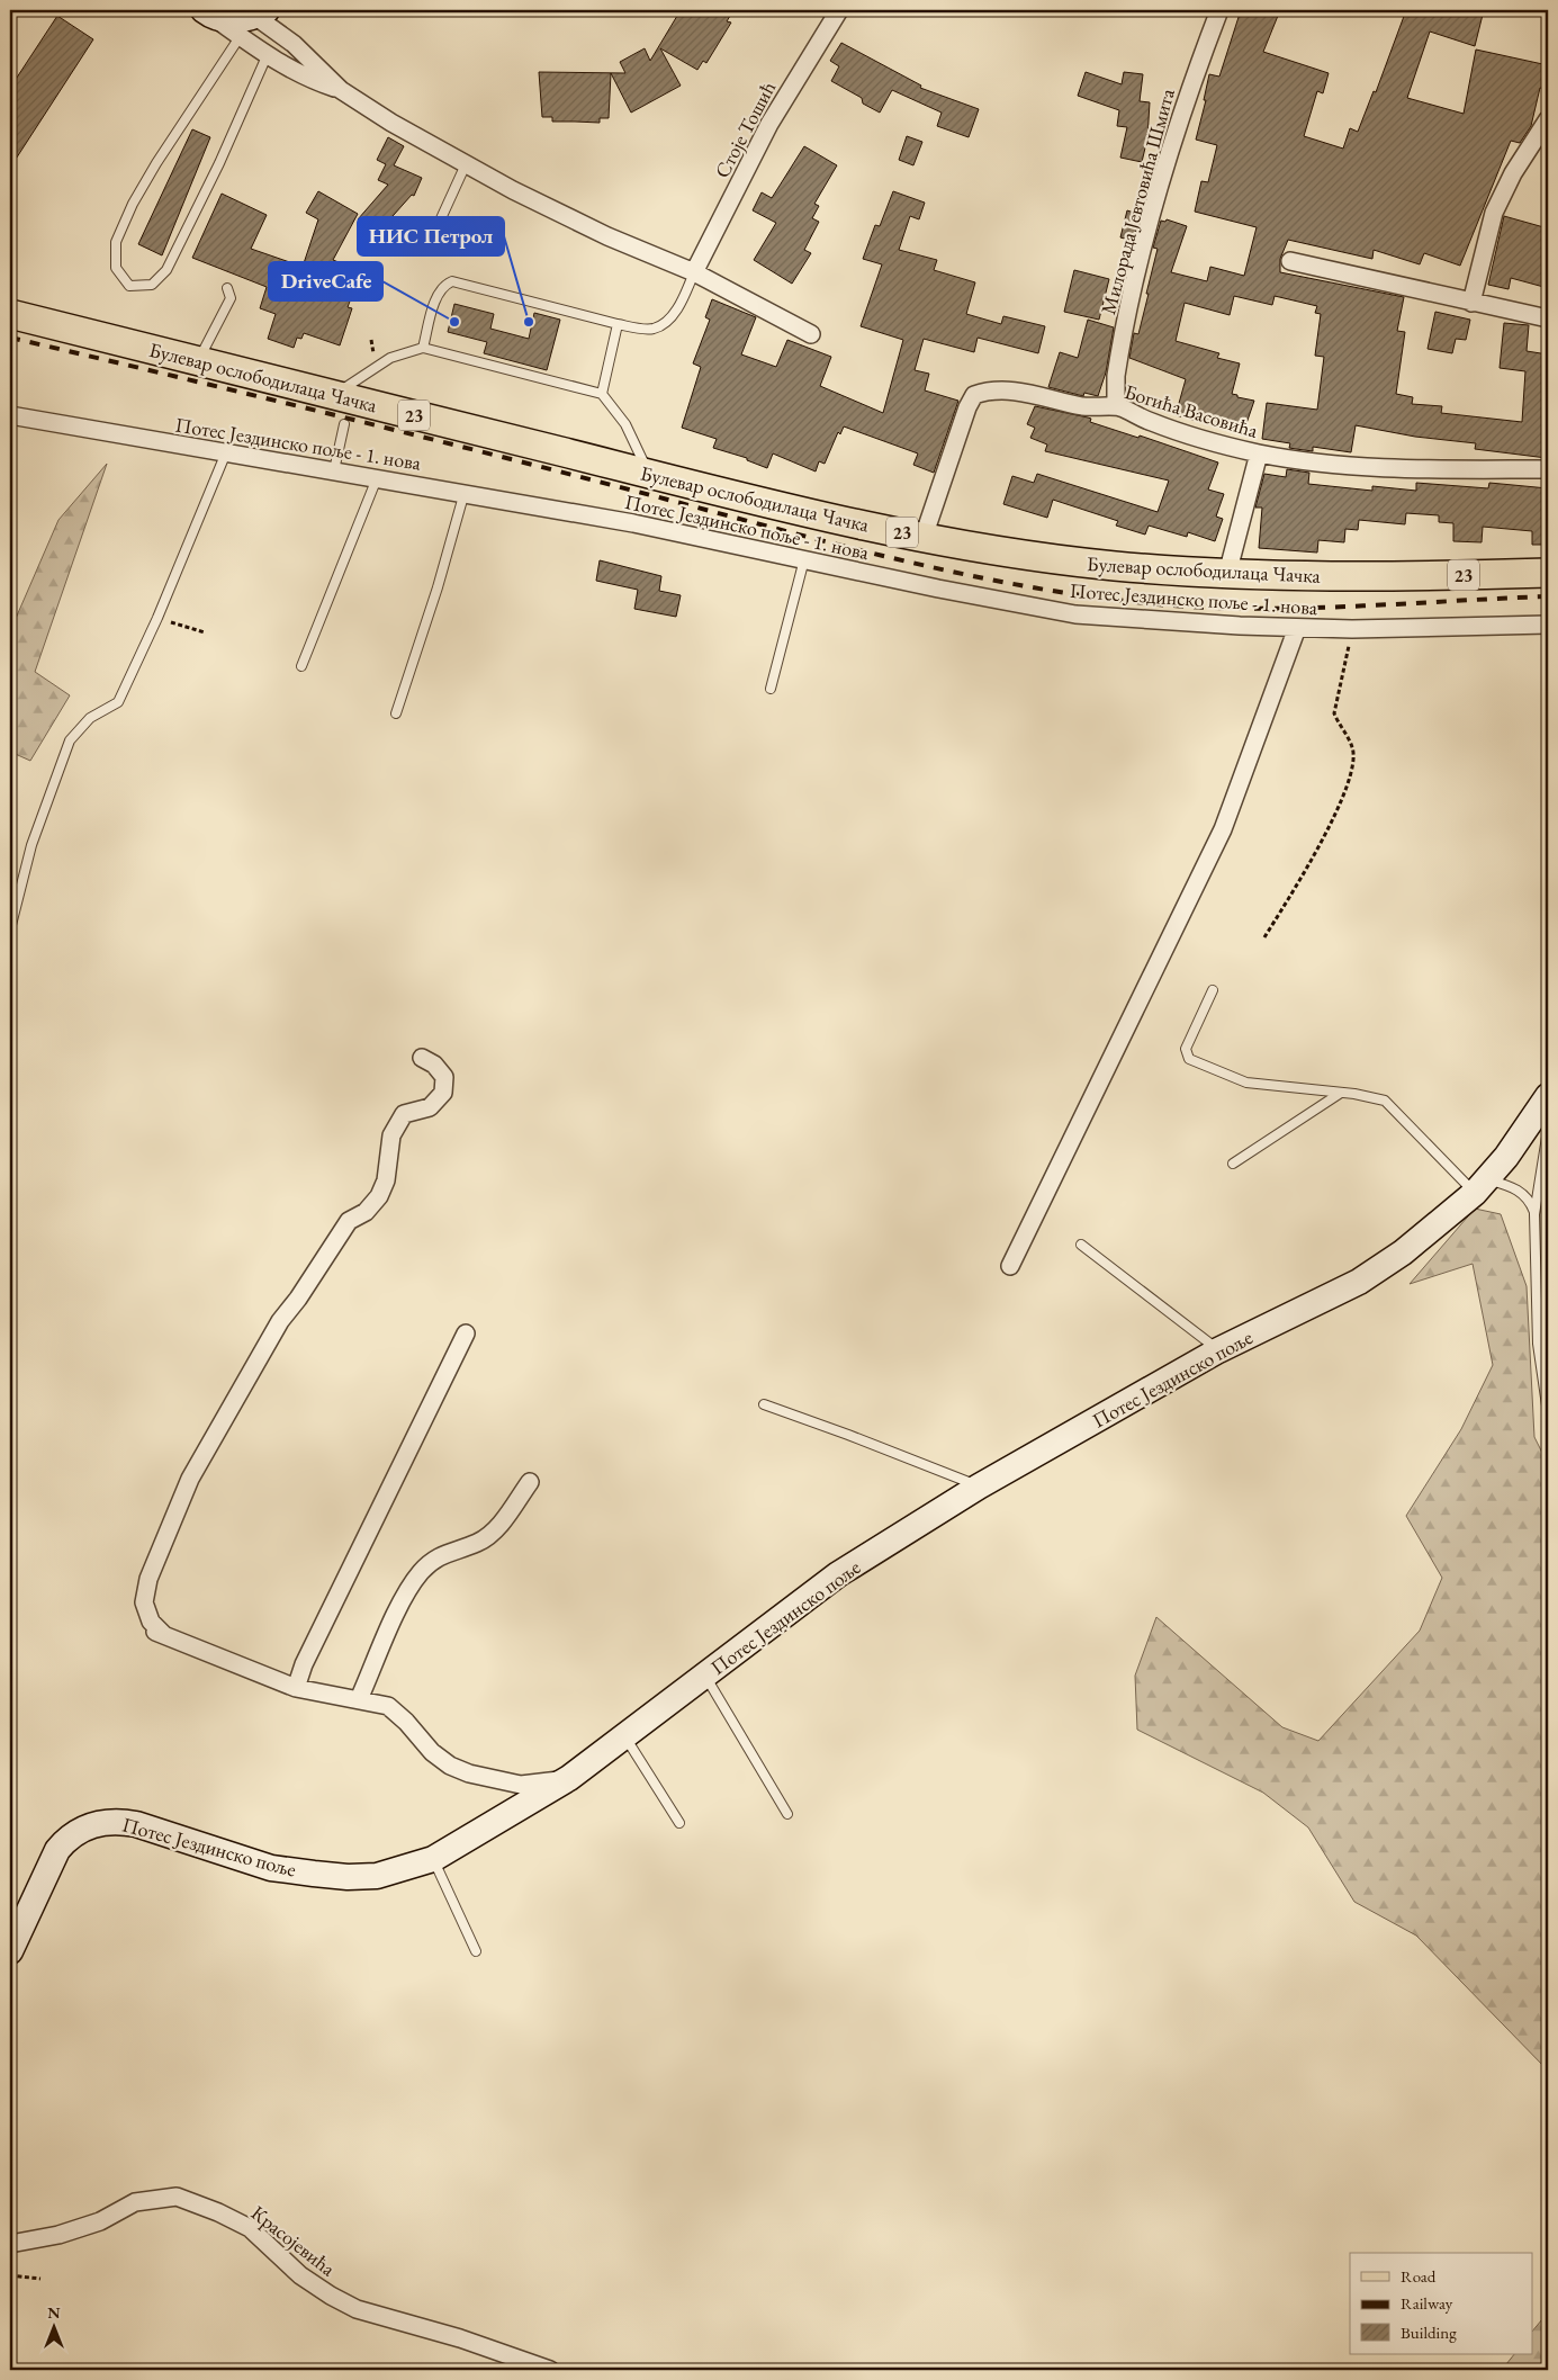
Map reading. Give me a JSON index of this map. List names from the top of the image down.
{
  "streets": {
    "main road": ["Булевар ослободилаца Чачка", "23", "Потес Јездинско поље"],
    "street": [
      "Стоје Тошић",
      "Милорада Јевтовића Шмита",
      "Богића Васовића",
      "Потес Јездинско поље - 1. нова",
      "Красојевића"
    ]
  },
  "crossings": [
    ["Милорада Јевтовића Шмита", "Богића Васовића"],
    ["Булевар ослободилаца Чачка", "Богића Васовића"]
  ],
  "places": ["DriveCafe", "НИС Петрол"],
  "legend": ["Road", "Railway", "Building"],
  "north": "top"
}
